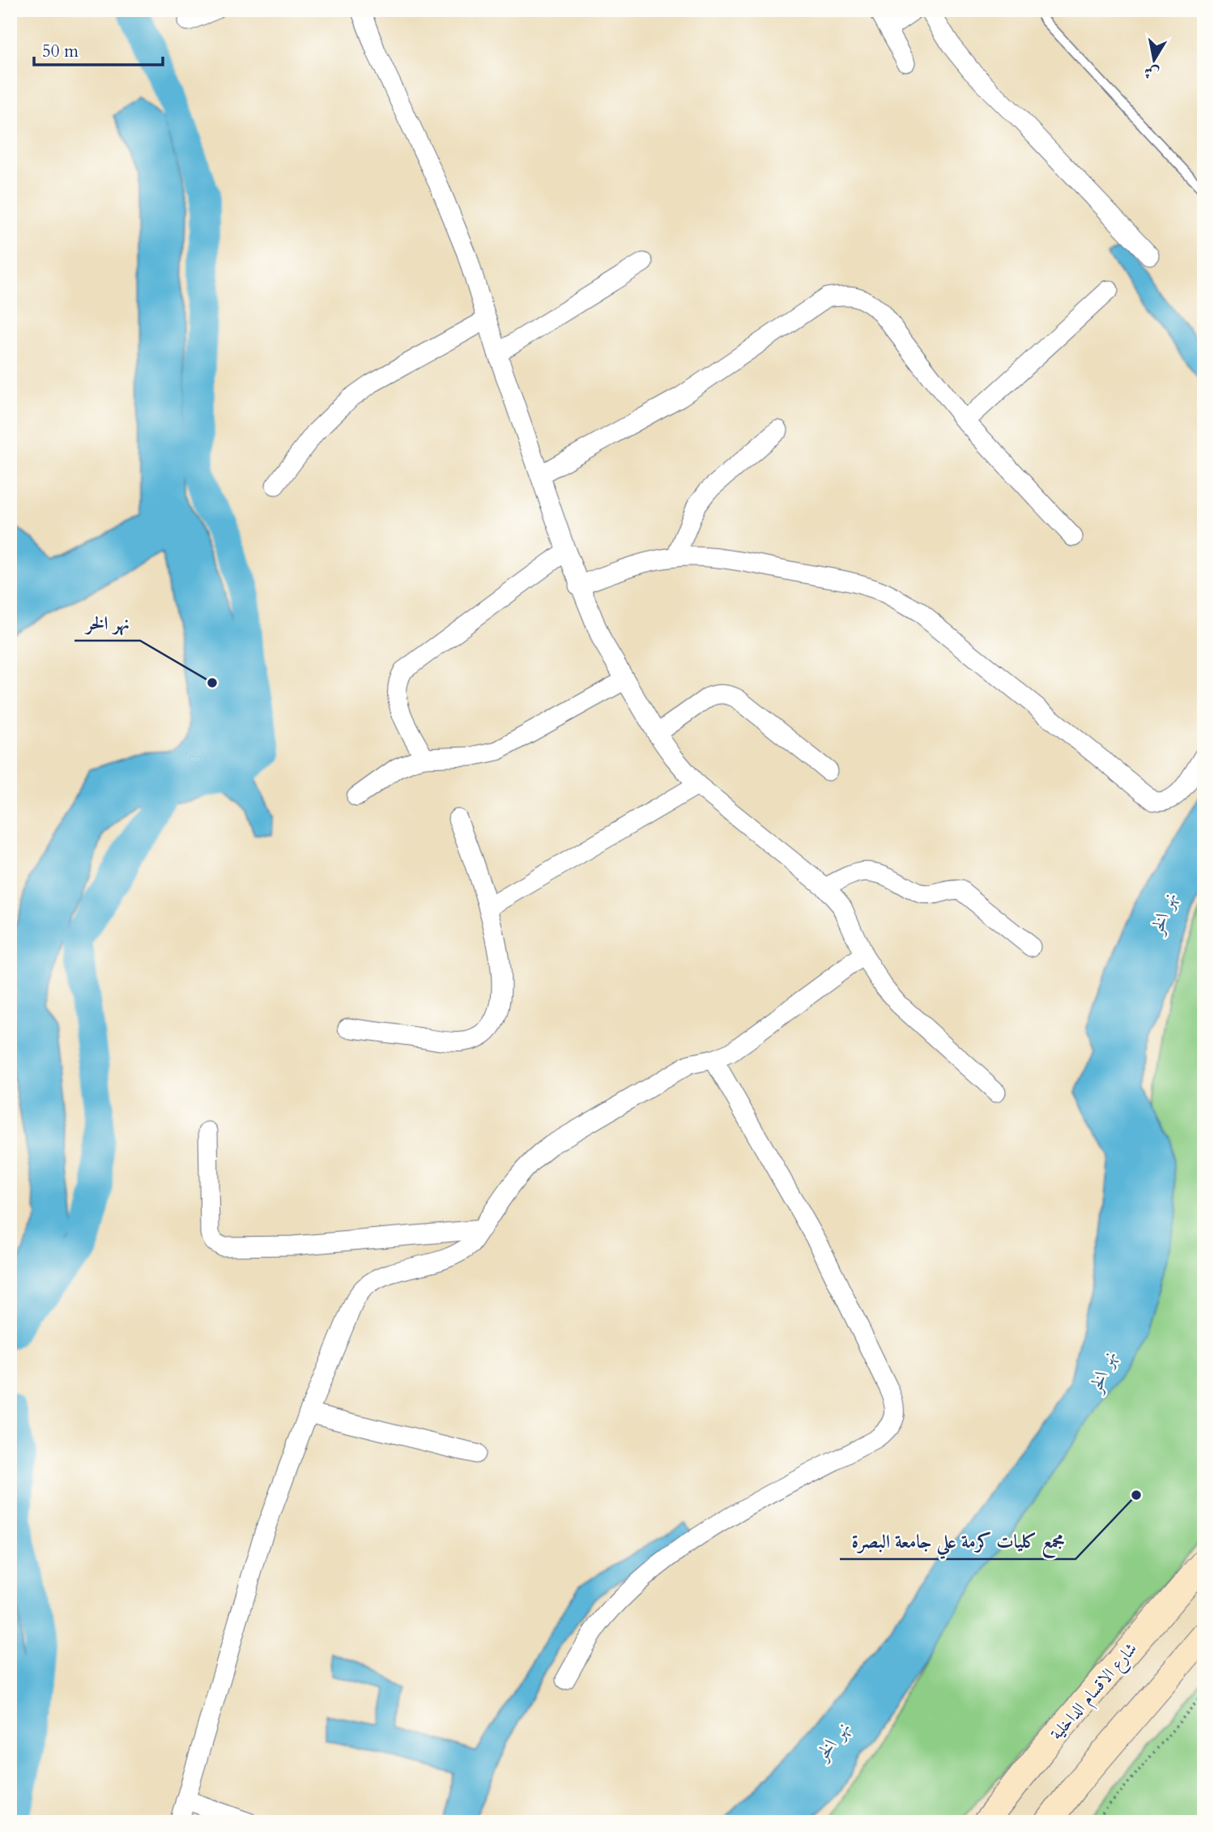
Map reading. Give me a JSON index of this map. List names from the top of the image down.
{
  "streets": {
    "street": ["شارع الاقسام الداخلية"]
  },
  "water": ["نهر الخر"],
  "places": ["نهر الخر", "مجمع كليات كرمة علي جامعة البصرة"],
  "scale_bar": "50 m",
  "north": "bottom"
}
